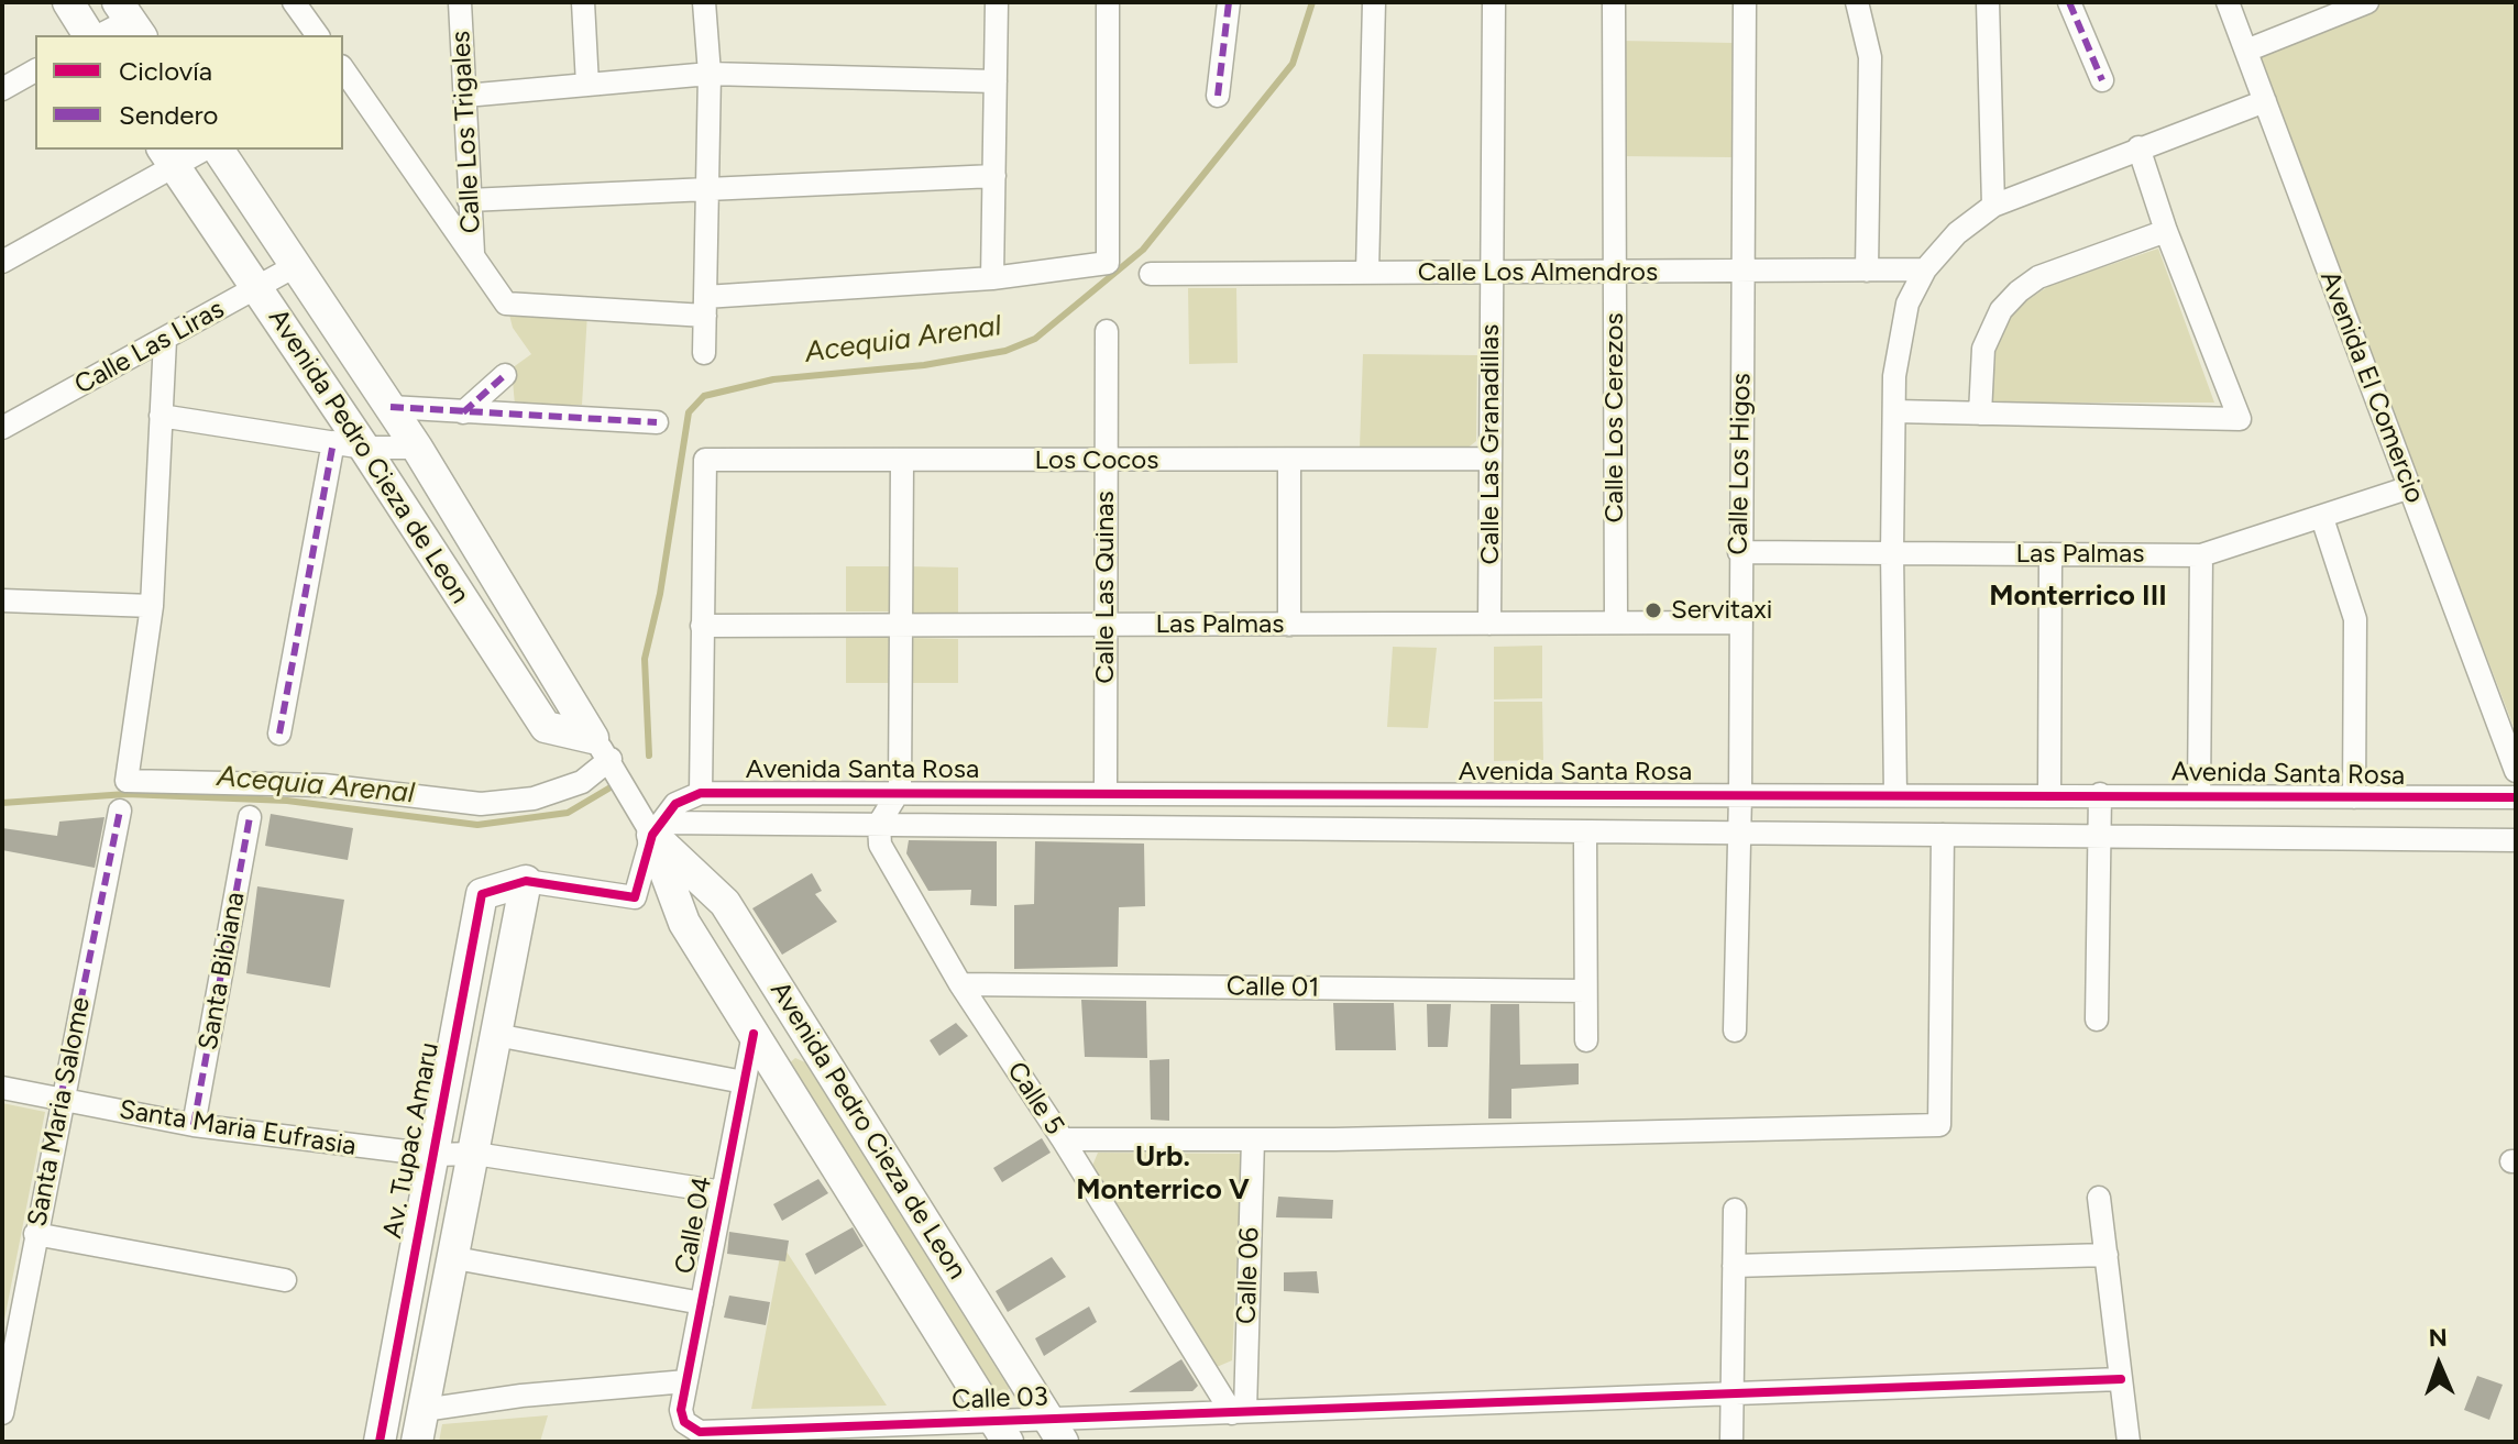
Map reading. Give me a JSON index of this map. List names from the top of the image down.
{
  "streets": {
    "street": [
      "Calle Los Trigales",
      "Calle Los Almendros",
      "Calle Las Liras",
      "Avenida El Comercio",
      "Calle Los Cerezos",
      "Calle Las Granadillas",
      "Avenida Pedro Cieza de Leon",
      "Los Cocos",
      "Calle Los Higos",
      "Las Palmas",
      "Calle Las Quinas",
      "Avenida Santa Rosa",
      "Santa Bibiana",
      "Calle 01",
      "Calle 5",
      "Santa Maria Salome",
      "Santa Maria Eufrasia",
      "Av. Tupac Amaru",
      "Calle 04",
      "Calle 06",
      "Calle 03"
    ]
  },
  "crossings": [
    ["Calle Los Almendros", "Calle Los Cerezos"],
    ["Calle Los Almendros", "Calle Las Granadillas"],
    ["Calle Los Almendros", "Calle Los Higos"],
    ["Calle Las Liras", "Avenida Pedro Cieza de Leon"],
    ["Avenida El Comercio", "Las Palmas"],
    ["Calle Los Cerezos", "Las Palmas"],
    ["Calle Las Granadillas", "Los Cocos"],
    ["Calle Las Granadillas", "Las Palmas"],
    ["Avenida Pedro Cieza de Leon", "Avenida Santa Rosa"],
    ["Avenida Pedro Cieza de Leon", "Calle 04"],
    ["Avenida Pedro Cieza de Leon", "Calle 03"],
    ["Los Cocos", "Las Palmas"],
    ["Los Cocos", "Calle Las Quinas"],
    ["Calle Los Higos", "Las Palmas"],
    ["Calle Los Higos", "Avenida Santa Rosa"],
    ["Las Palmas", "Calle Las Quinas"],
    ["Calle Las Quinas", "Avenida Santa Rosa"],
    ["Avenida Santa Rosa", "Calle 5"],
    ["Santa Bibiana", "Santa Maria Eufrasia"],
    ["Calle 01", "Calle 5"],
    ["Calle 5", "Calle 06"],
    ["Calle 5", "Calle 03"],
    ["Santa Maria Salome", "Santa Maria Eufrasia"],
    ["Santa Maria Eufrasia", "Av. Tupac Amaru"],
    ["Santa Maria Eufrasia", "Calle 04"],
    ["Calle 04", "Calle 03"],
    ["Calle 06", "Calle 03"]
  ],
  "districts": ["Monterrico III", "Urb. Monterrico V"],
  "water": ["Acequia Arenal"],
  "places": ["Servitaxi"],
  "legend": ["Ciclovía", "Sendero"],
  "north": "top"
}
